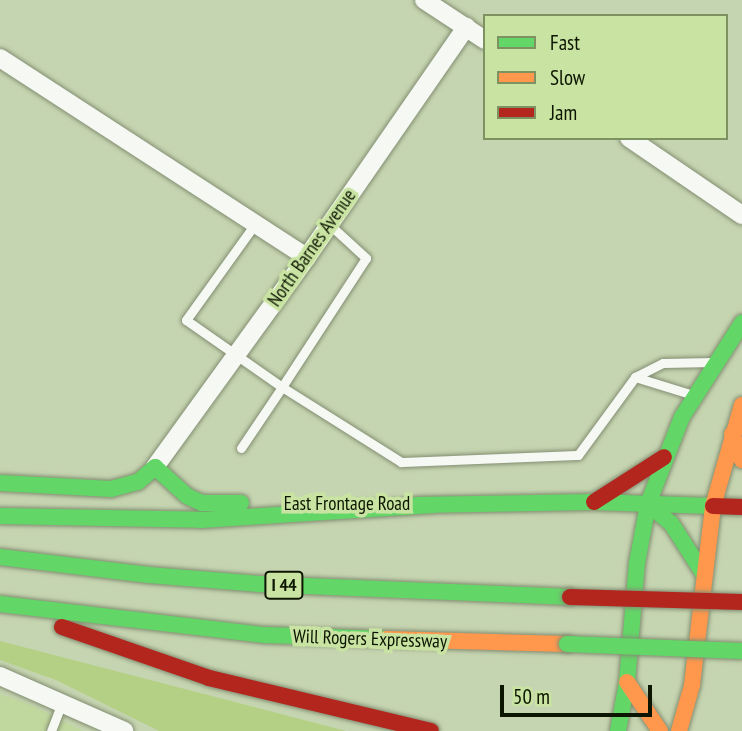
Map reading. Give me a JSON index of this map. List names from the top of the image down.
{
  "streets": {
    "main road": ["East Frontage Road", "I 44", "Will Rogers Expressway"],
    "street": ["North Barnes Avenue"]
  },
  "crossings": [
    ["North Barnes Avenue", "East Frontage Road"]
  ],
  "legend": ["Fast", "Slow", "Jam"],
  "scale_bar": "50 m"
}
